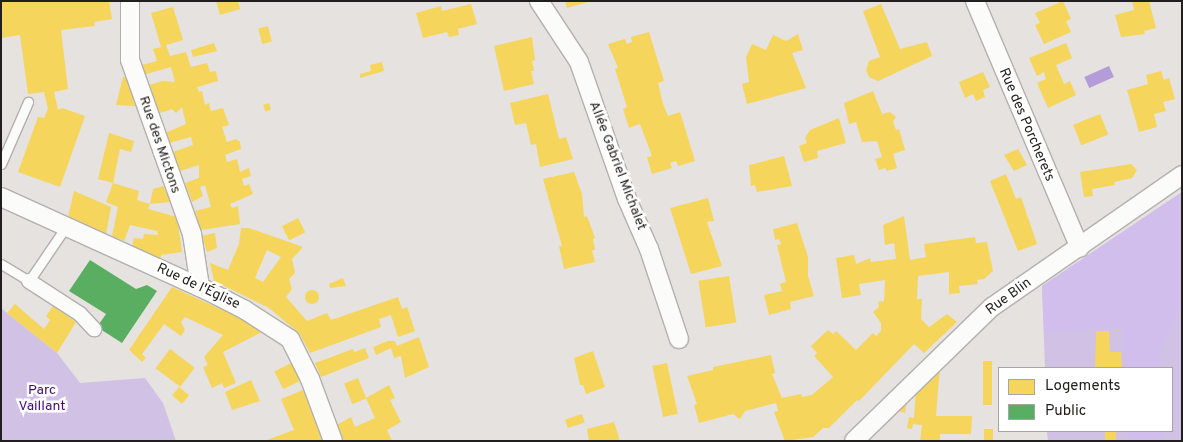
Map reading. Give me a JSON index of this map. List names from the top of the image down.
{
  "streets": {
    "street": [
      "Rue des Porcherets",
      "Rue des Mictons",
      "Allée Gabriel Michalet",
      "Rue de l'Église",
      "Rue Blin"
    ]
  },
  "crossings": [
    ["Rue des Porcherets", "Rue Blin"],
    ["Rue des Mictons", "Rue de l'Église"]
  ],
  "parks": ["Parc Vaillant"],
  "legend": ["Logements", "Public"]
}
